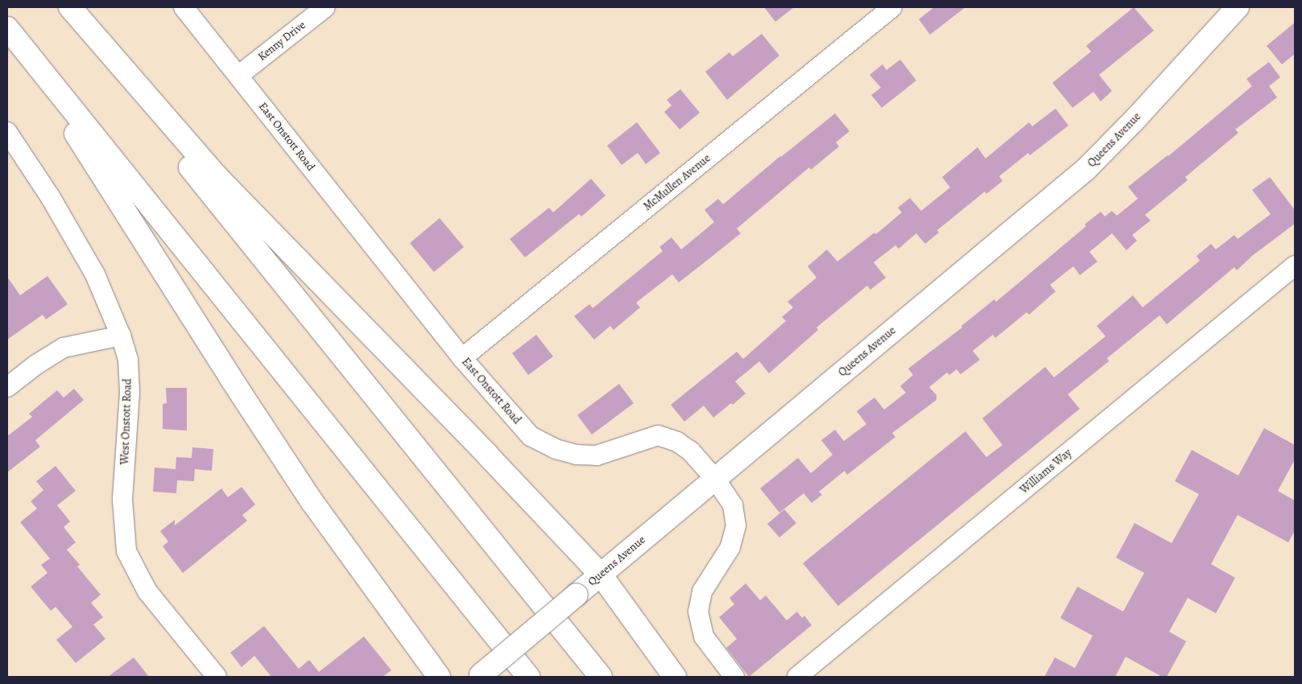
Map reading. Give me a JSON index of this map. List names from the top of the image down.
{
  "streets": {
    "main road": ["Queens Avenue"],
    "street": [
      "Kenny Drive",
      "East Onstott Road",
      "McMullen Avenue",
      "West Onstott Road",
      "Williams Way"
    ]
  },
  "crossings": [
    ["Kenny Drive", "East Onstott Road"],
    ["East Onstott Road", "Queens Avenue"],
    ["East Onstott Road", "McMullen Avenue"]
  ]
}
